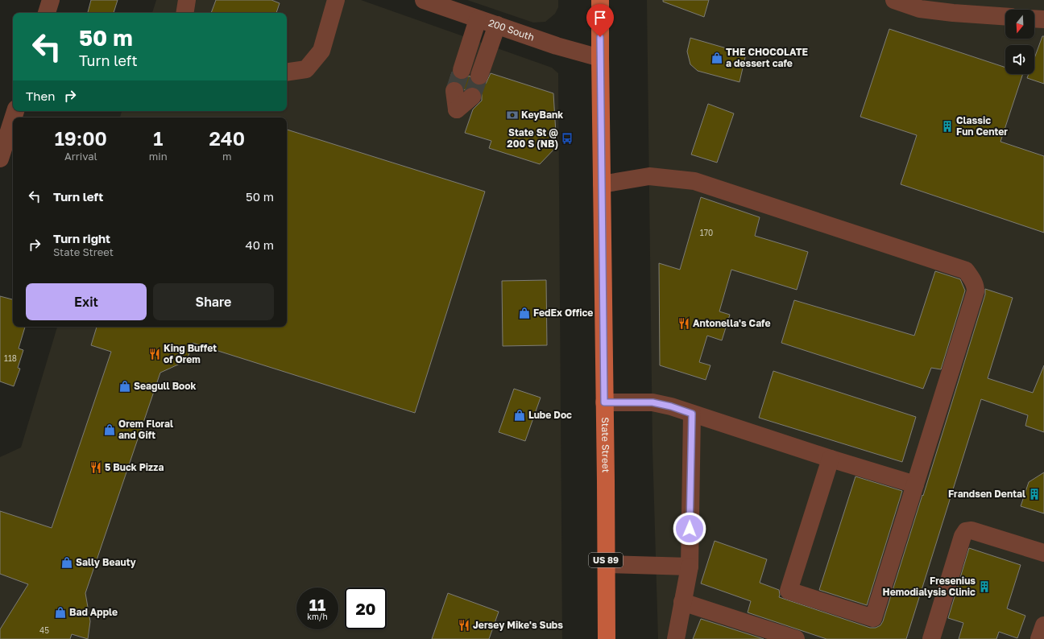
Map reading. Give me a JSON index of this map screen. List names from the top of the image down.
{
  "streets": {
    "main road": ["State Street", "US 89"],
    "street": ["200 South"]
  },
  "crossings": [
    ["200 South", "State Street"]
  ],
  "places": {
    "shop": [
      "THE CHOCOLATE a dessert cafe",
      "FedEx Office",
      "Seagull Book",
      "Lube Doc",
      "Orem Floral and Gift",
      "Sally Beauty",
      "Bad Apple"
    ],
    "bank": ["KeyBank"],
    "building": ["Classic Fun Center", "Frandsen Dental", "Fresenius Hemodialysis Clinic"],
    "bus stop": ["State St @ 200 S (NB)"],
    "restaurant": [
      "Antonella's Cafe",
      "King Buffet of Orem",
      "5 Buck Pizza",
      "Jersey Mike's Subs"
    ]
  },
  "house_numbers": ["170", "118", "45"],
  "north": "bottom",
  "page": {
    "turn": ["50 m", "Turn left"],
    "then": "Then",
    "eta": [
      "19:00",
      "Arrival",
      "1",
      "min",
      "240",
      "m"
    ],
    "list": [
      {
        "name": "Turn left",
        "value": "50 m"
      },
      {
        "name": "Turn right",
        "note": "State Street",
        "value": "40 m"
      }
    ],
    "buttons": ["Exit", "Share"],
    "speed": "11 km/h",
    "limit": "20"
  }
}
